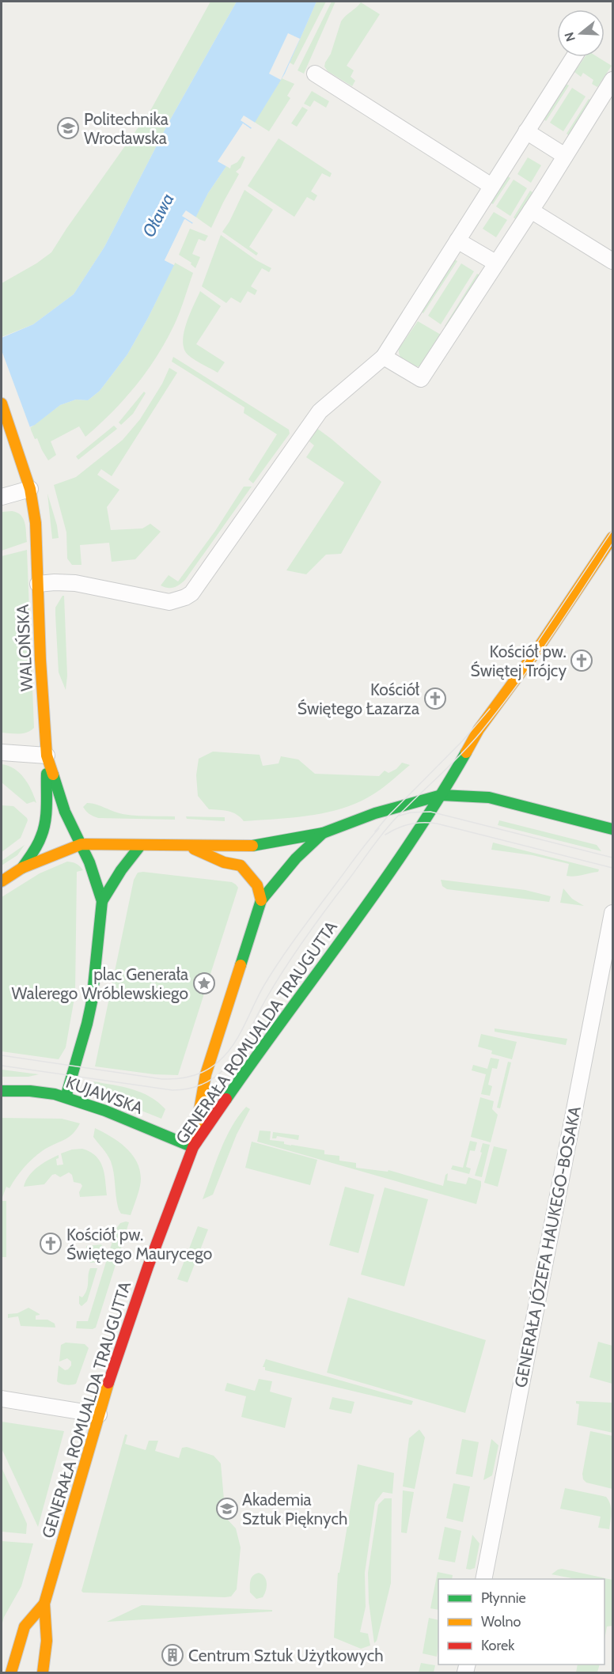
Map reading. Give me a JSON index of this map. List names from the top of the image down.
{
  "streets": {
    "main road": ["WALOŃSKA", "GENERAŁA ROMUALDA TRAUGUTTA", "KUJAWSKA"],
    "street": ["GENERAŁA JÓZEFA HAUKEGO-BOSAKA"]
  },
  "crossings": [
    ["GENERAŁA ROMUALDA TRAUGUTTA", "KUJAWSKA"]
  ],
  "water": ["Oława"],
  "places": {
    "school or university": ["Politechnika Wrocławska", "Akademia Sztuk Pięknych"],
    "church": ["Kościół pw. Świętej Trójcy", "Kościół Świętego Łazarza", "Kościół pw. Świętego Maurycego"],
    "place": ["plac Generała Walerego Wróblewskiego"],
    "building": ["Centrum Sztuk Użytkowych"]
  },
  "legend": ["Płynnie", "Wolno", "Korek"],
  "north": "left"
}
